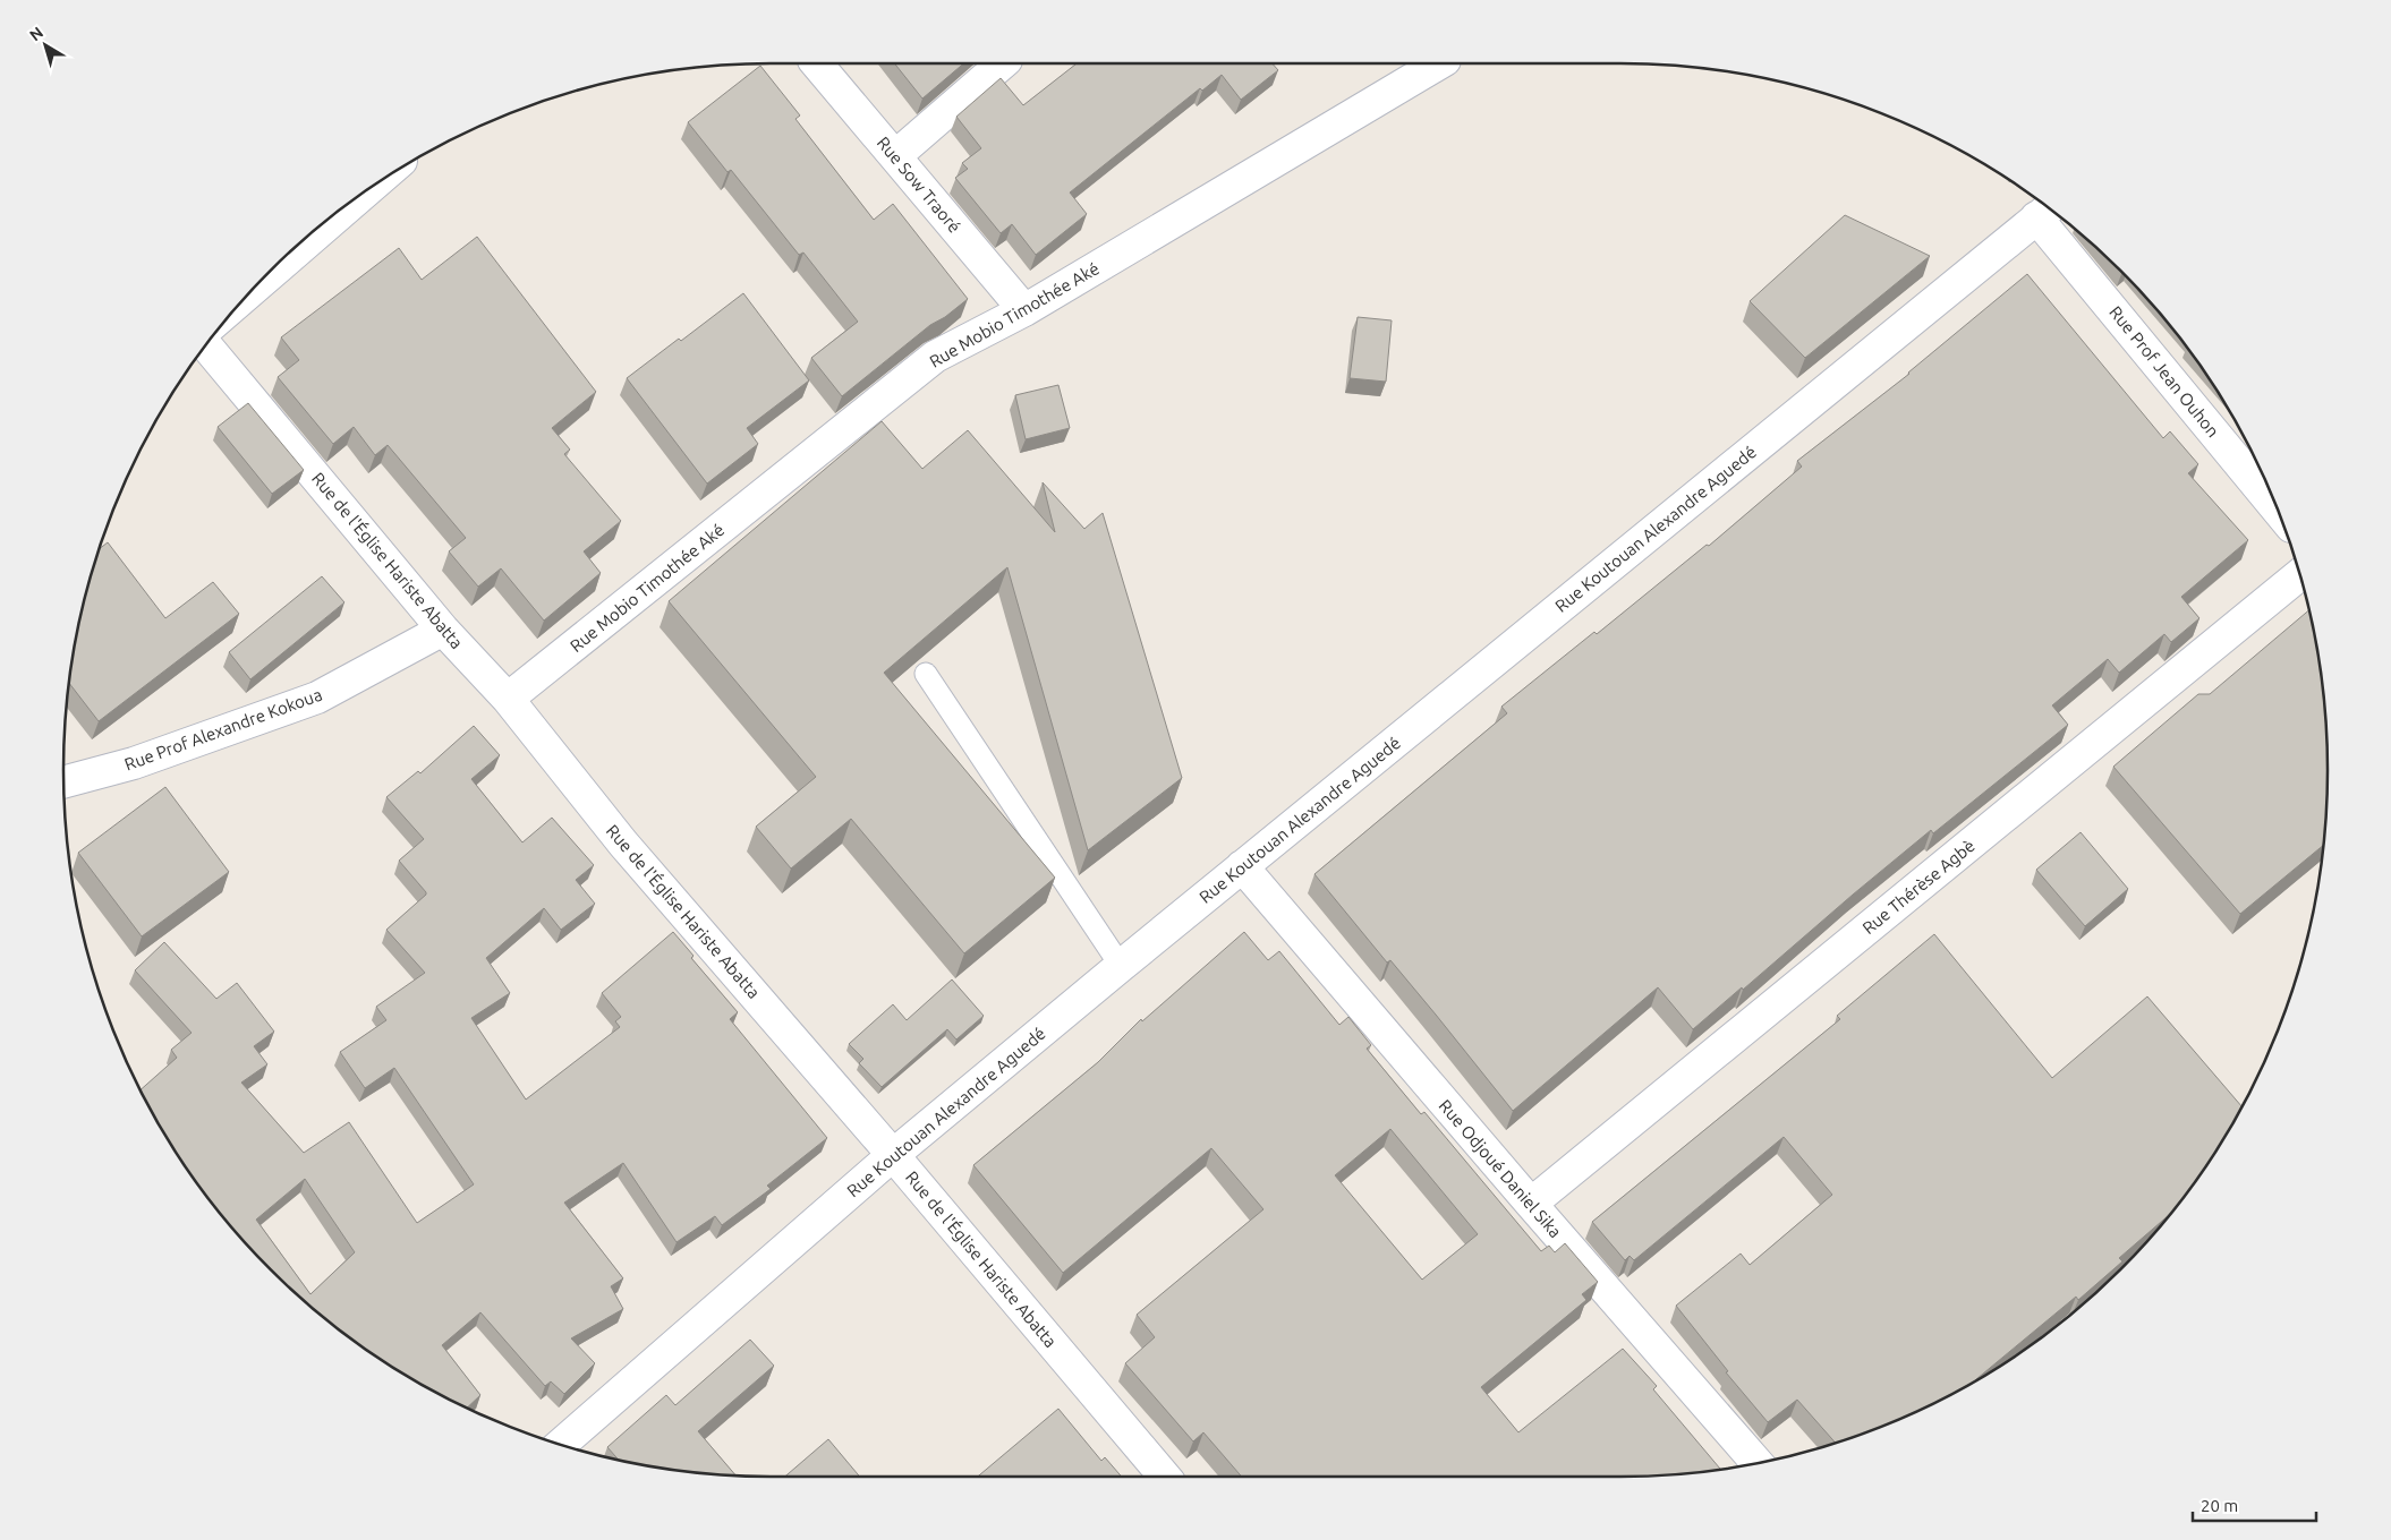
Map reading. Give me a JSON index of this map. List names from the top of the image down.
{
  "streets": {
    "street": [
      "Rue Sow Traoré",
      "Rue Mobio Timothée Aké",
      "Rue Prof Jean Ouhon",
      "Rue Koutouan Alexandre Aguedé",
      "Rue de l'Église Hariste Abatta",
      "Rue Prof Alexandre Kokoua",
      "Rue Thérèse Agbè",
      "Rue Odjoué Daniel Sika"
    ]
  },
  "crossings": [
    ["Rue Sow Traoré", "Rue Mobio Timothée Aké"],
    ["Rue Mobio Timothée Aké", "Rue de l'Église Hariste Abatta"],
    ["Rue Prof Jean Ouhon", "Rue Koutouan Alexandre Aguedé"],
    ["Rue Koutouan Alexandre Aguedé", "Rue de l'Église Hariste Abatta"],
    ["Rue Koutouan Alexandre Aguedé", "Rue Odjoué Daniel Sika"],
    ["Rue de l'Église Hariste Abatta", "Rue Prof Alexandre Kokoua"],
    ["Rue Thérèse Agbè", "Rue Odjoué Daniel Sika"]
  ],
  "scale_bar": "20 m",
  "north": "top left"
}
